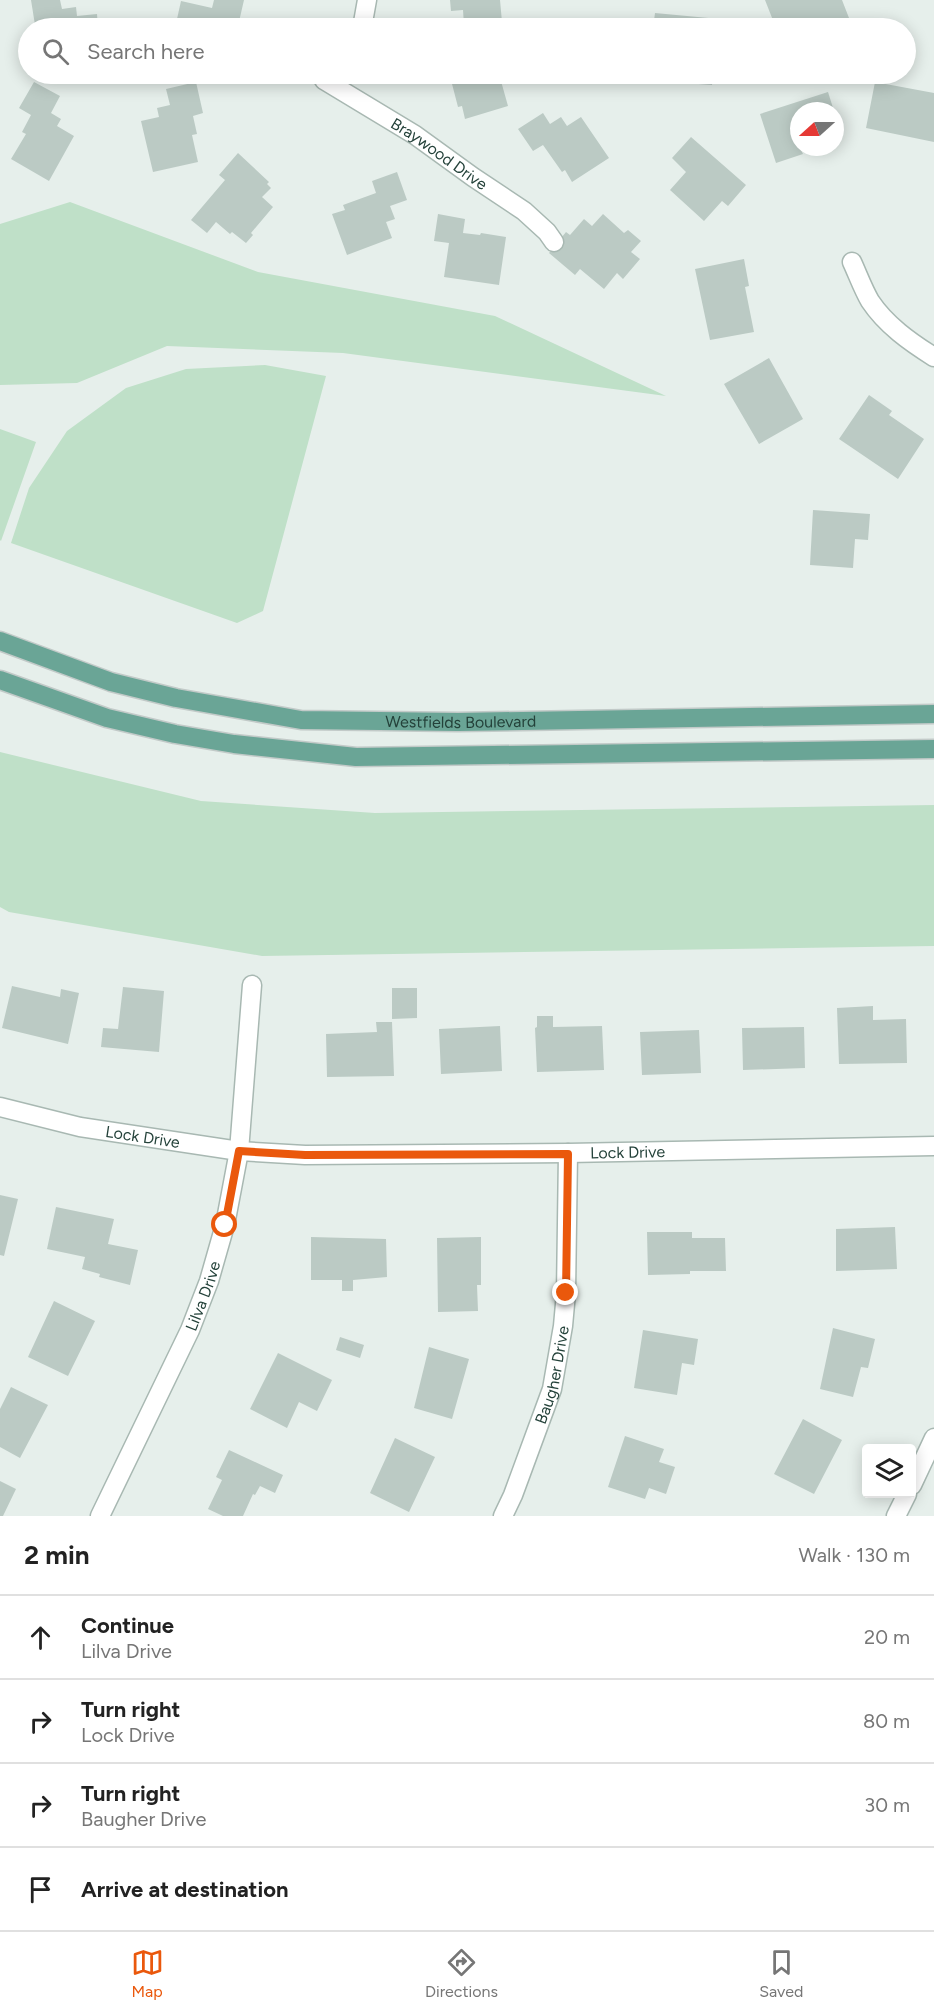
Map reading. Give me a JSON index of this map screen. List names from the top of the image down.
{
  "streets": {
    "main road": ["Westfields Boulevard"],
    "street": [
      "Braywood Drive",
      "Lock Drive",
      "Lilva Drive",
      "Baugher Drive"
    ]
  },
  "crossings": [
    ["Lock Drive", "Lilva Drive"],
    ["Lock Drive", "Baugher Drive"]
  ],
  "north": "left",
  "page": {
    "search": "Search here",
    "heading": ["2 min", "Walk · 130 m"],
    "list": [
      ["Continue", "Lilva Drive", "20 m"],
      ["Turn right", "Lock Drive", "80 m"],
      ["Turn right", "Baugher Drive", "30 m"],
      "Arrive at destination"
    ],
    "nav": ["Map", "Directions", "Saved"]
  }
}
